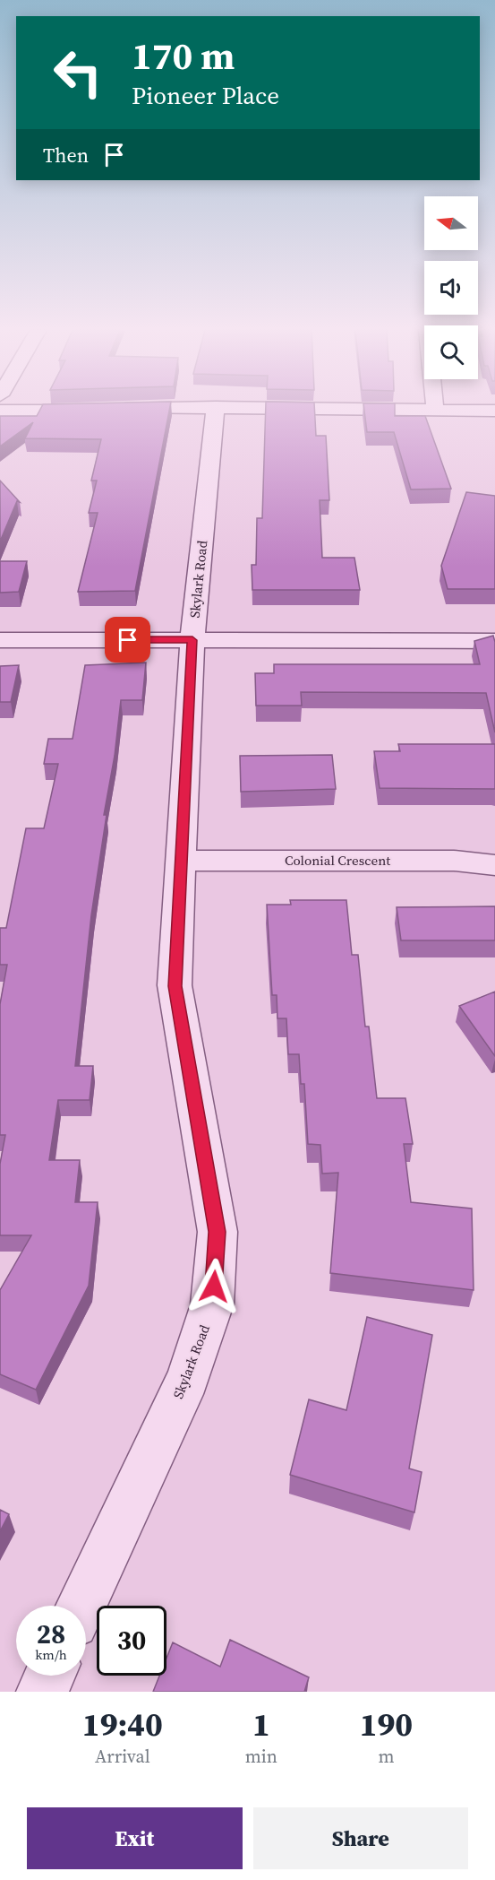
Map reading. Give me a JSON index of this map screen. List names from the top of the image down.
{
  "streets": {
    "street": ["Skylark Road", "Colonial Crescent"]
  },
  "crossings": [
    ["Skylark Road", "Colonial Crescent"]
  ],
  "north": "left",
  "page": {
    "turn": ["170 m", "Pioneer Place"],
    "then": "Then",
    "speed": "28 km/h",
    "limit": "30",
    "eta": [
      "19:40",
      "Arrival",
      "1",
      "min",
      "190",
      "m"
    ],
    "buttons": ["Exit", "Share"]
  }
}
